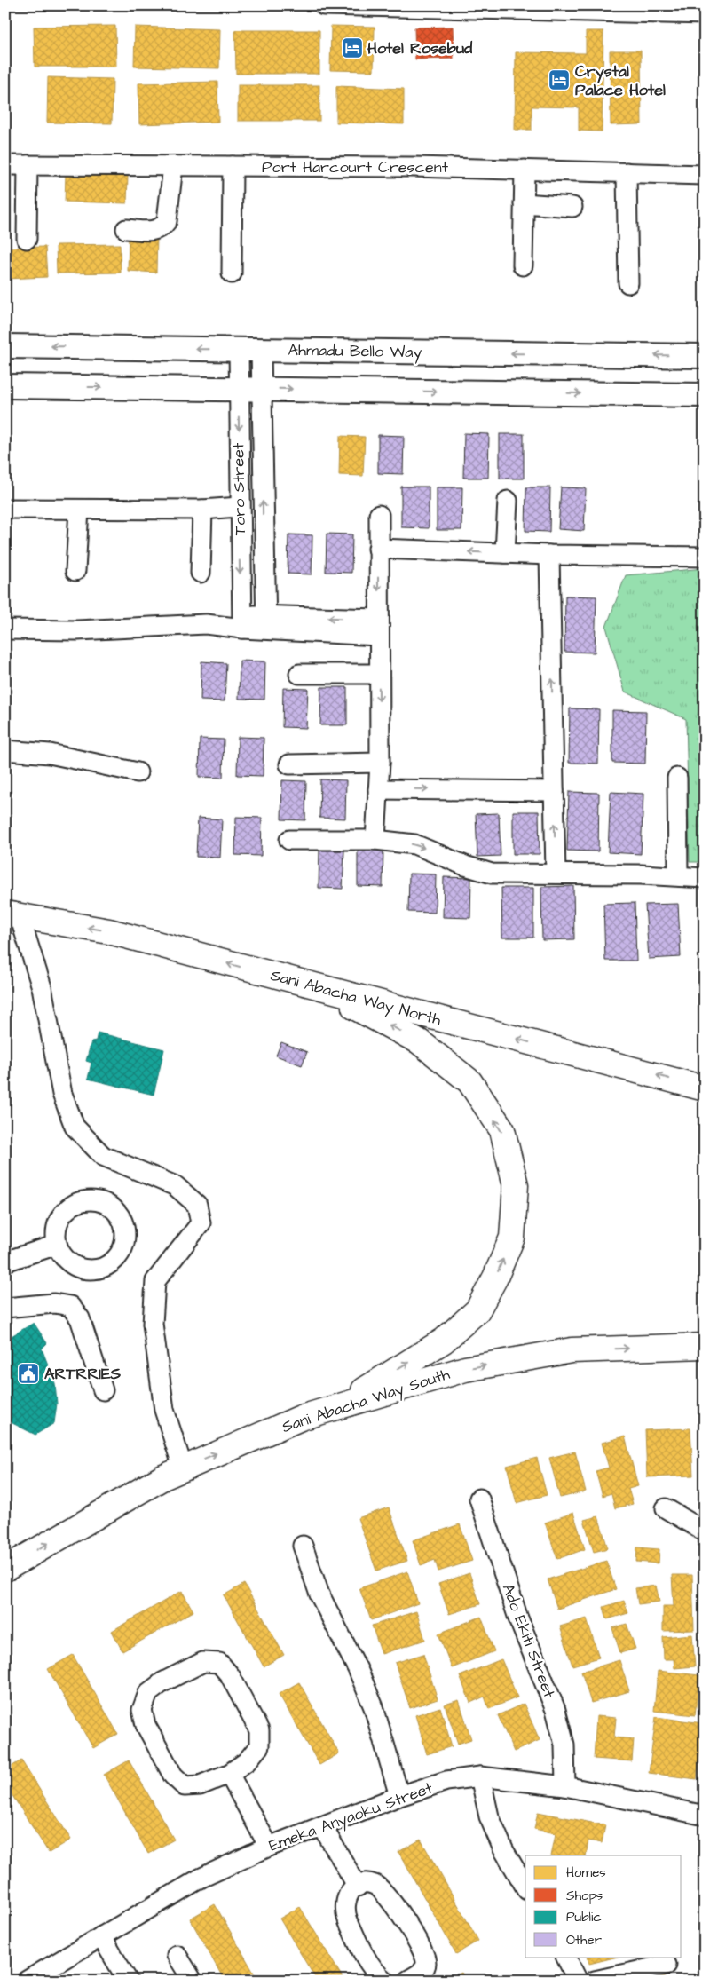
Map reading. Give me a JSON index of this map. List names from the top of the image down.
{
  "streets": {
    "highway": ["Sani Abacha Way North", "Sani Abacha Way South"],
    "main road": ["Ahmadu Bello Way"],
    "street": [
      "Port Harcourt Crescent",
      "Toro Street",
      "Ado Ekiti Street",
      "Emeka Anyaoku Street"
    ]
  },
  "crossings": [
    ["Ahmadu Bello Way", "Toro Street"],
    ["Ado Ekiti Street", "Emeka Anyaoku Street"]
  ],
  "one_way": ["Sani Abacha Way North", "Sani Abacha Way South"],
  "places": {
    "hotel": ["Hotel Rosebud", "Crystal Palace Hotel"],
    "public building": ["ARTRRIES"]
  },
  "legend": [
    "Homes",
    "Shops",
    "Public",
    "Other"
  ]
}
